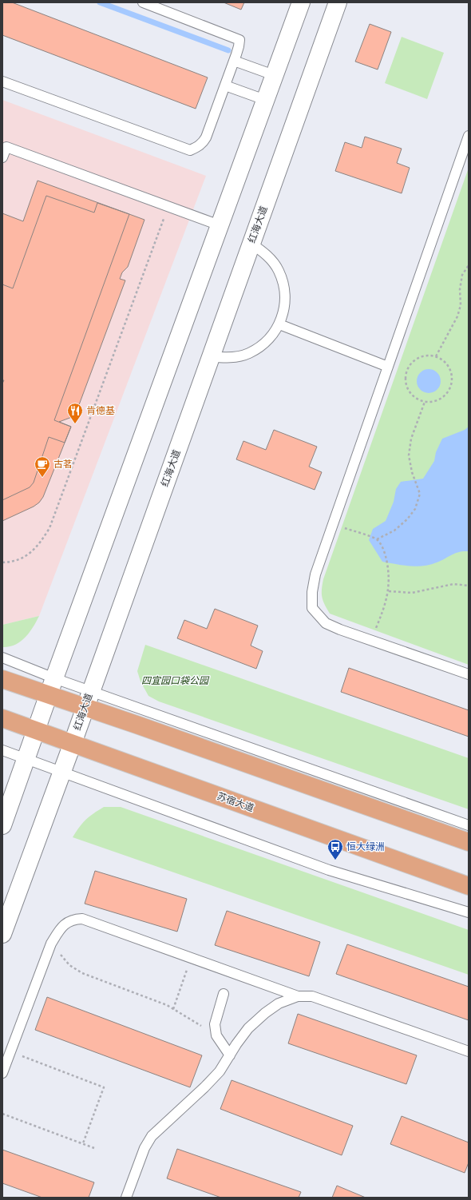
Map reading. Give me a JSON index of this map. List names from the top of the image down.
{
  "streets": {
    "main road": ["红海大道", "苏宿大道"]
  },
  "crossings": [
    ["红海大道", "苏宿大道"]
  ],
  "parks": ["四宜园口袋公园"],
  "places": {
    "restaurant": ["肯德基"],
    "cafe": ["古茗"],
    "bus stop": ["恒大绿洲"]
  }
}
